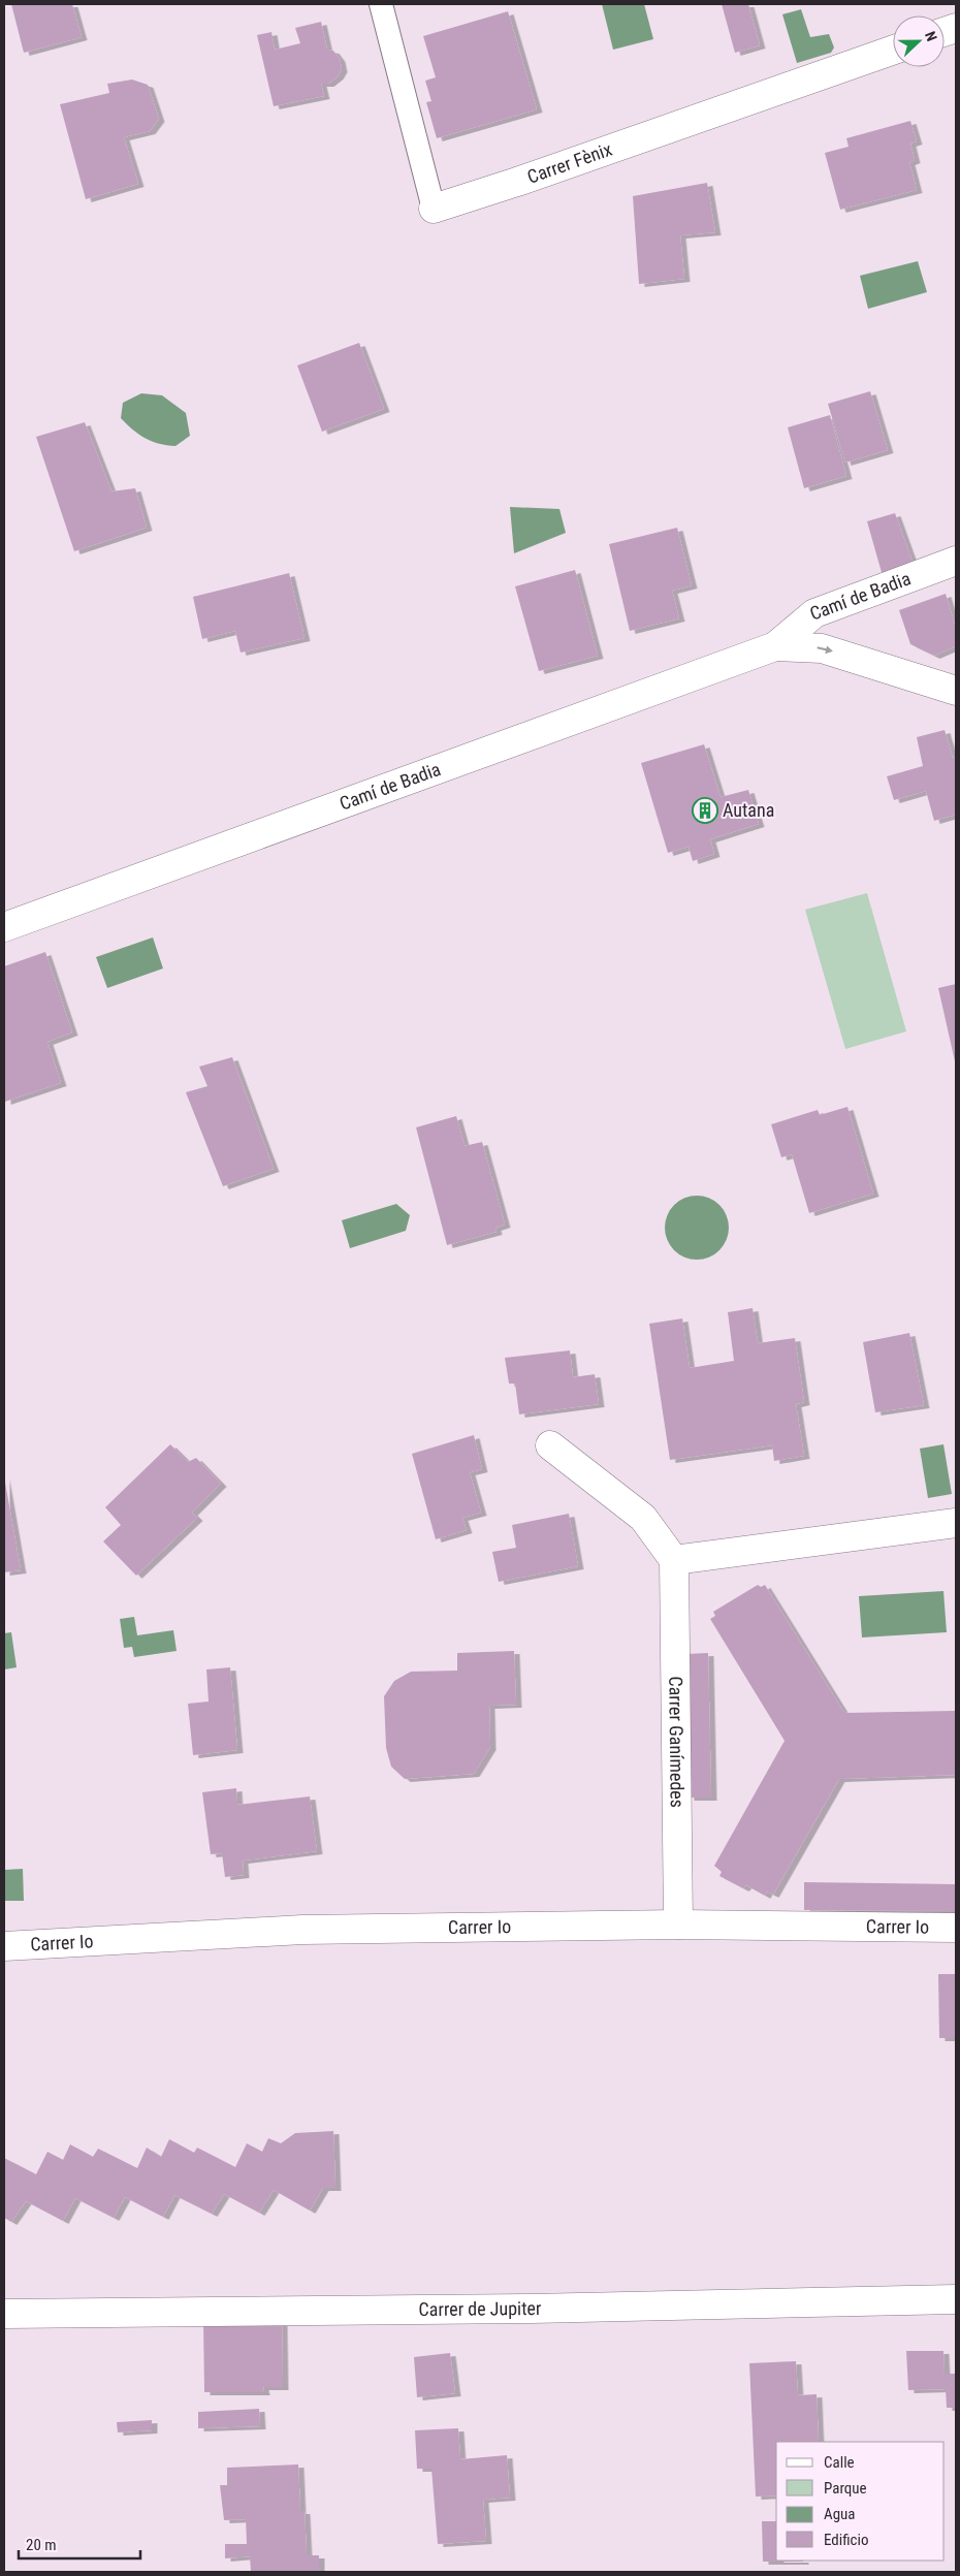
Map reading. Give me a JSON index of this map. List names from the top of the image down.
{
  "streets": {
    "street": [
      "Carrer Fènix",
      "Camí de Badia",
      "Carrer Ganímedes",
      "Carrer Io",
      "Carrer de Jupiter"
    ]
  },
  "crossings": [
    ["Carrer Ganímedes", "Carrer Io"]
  ],
  "places": {
    "building": ["Autana"]
  },
  "legend": [
    "Calle",
    "Parque",
    "Agua",
    "Edificio"
  ],
  "scale_bar": "20 m",
  "north": "right"
}
